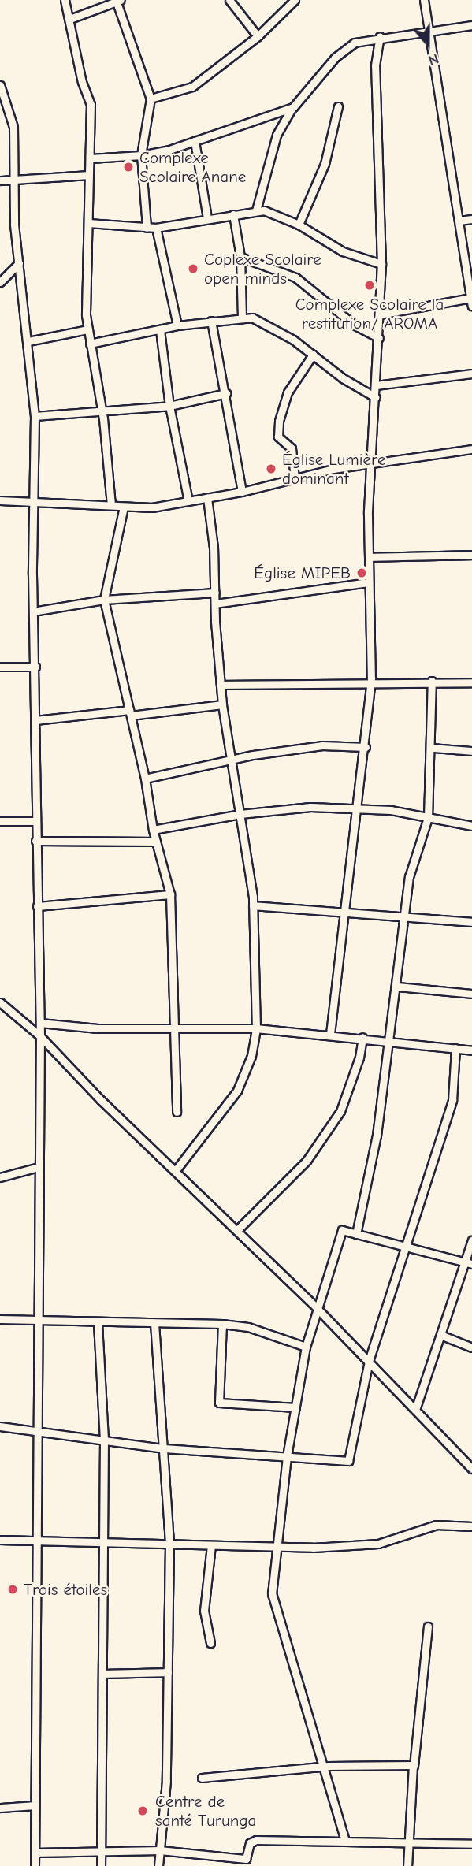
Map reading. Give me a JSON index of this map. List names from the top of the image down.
{
  "places": [
    "Complexe Scolaire Anane",
    "Coplexe Scolaire open minds",
    "Complexe Scolaire la restitution/ AROMA",
    "Église Lumière dominant",
    "Église MIPEB",
    "Trois étoiles",
    "Centre de santé Turunga"
  ],
  "north": "bottom"
}
